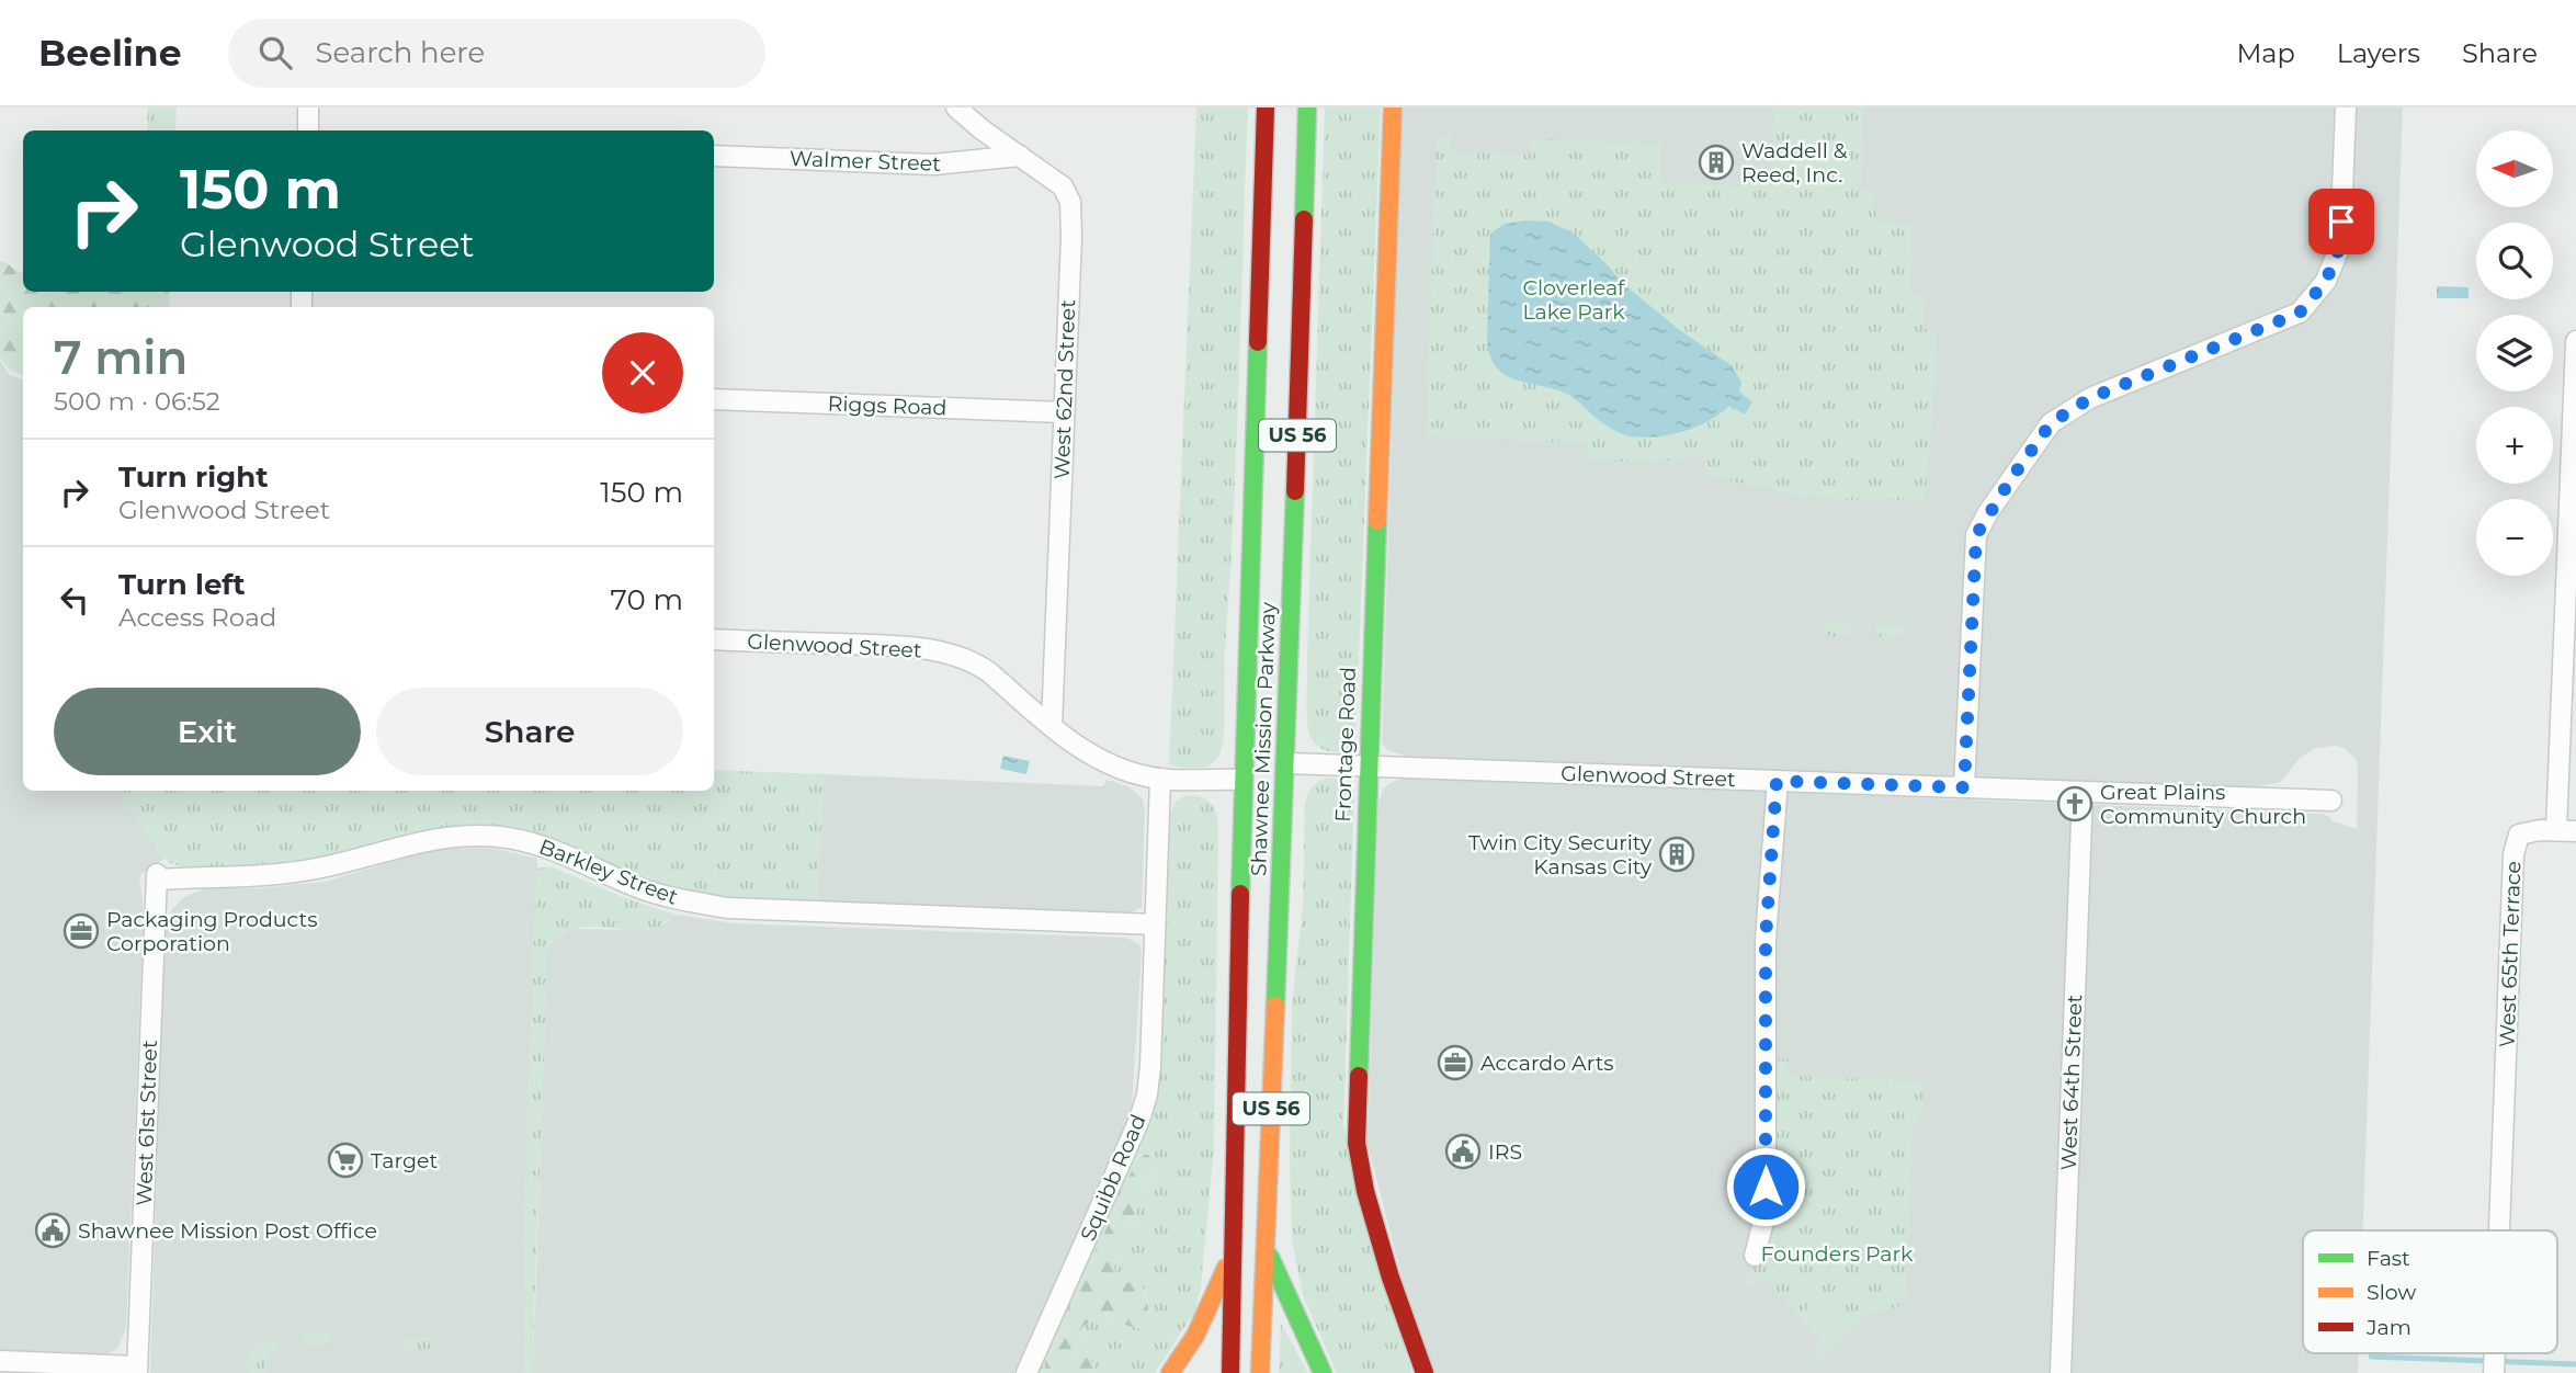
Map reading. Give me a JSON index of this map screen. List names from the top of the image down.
{
  "streets": {
    "main road": ["US 56", "Shawnee Mission Parkway", "Frontage Road"],
    "street": [
      "Walmer Street",
      "West 62nd Street",
      "Riggs Road",
      "Glenwood Street",
      "Barkley Street",
      "West 65th Terrace",
      "West 64th Street",
      "West 61st Street",
      "Squibb Road"
    ]
  },
  "crossings": [
    ["Walmer Street", "West 62nd Street"],
    ["West 62nd Street", "Riggs Road"],
    ["West 62nd Street", "Glenwood Street"],
    ["Glenwood Street", "Shawnee Mission Parkway"],
    ["Glenwood Street", "Frontage Road"],
    ["Glenwood Street", "West 64th Street"],
    ["Barkley Street", "West 61st Street"],
    ["Barkley Street", "Squibb Road"]
  ],
  "parks": ["Cloverleaf Lake Park", "Founders Park"],
  "places": {
    "building": ["Waddell & Reed, Inc.", "Twin City Security Kansas City"],
    "church": ["Great Plains Community Church"],
    "office": ["Packaging Products Corporation", "Accardo Arts"],
    "public building": ["IRS", "Shawnee Mission Post Office"],
    "supermarket": ["Target"]
  },
  "legend": ["Fast", "Slow", "Jam"],
  "north": "left",
  "page": {
    "header": "Beeline",
    "search": "Search here",
    "nav": ["Map", "Layers", "Share"],
    "map_buttons": ["+", "−"],
    "turn": ["150 m", "Glenwood Street"],
    "heading": ["7 min", "500 m · 06:52"],
    "list": [
      {
        "name": "Turn right",
        "note": "Glenwood Street",
        "value": "150 m"
      },
      {
        "name": "Turn left",
        "note": "Access Road",
        "value": "70 m"
      }
    ],
    "buttons": ["Exit", "Share"]
  }
}
